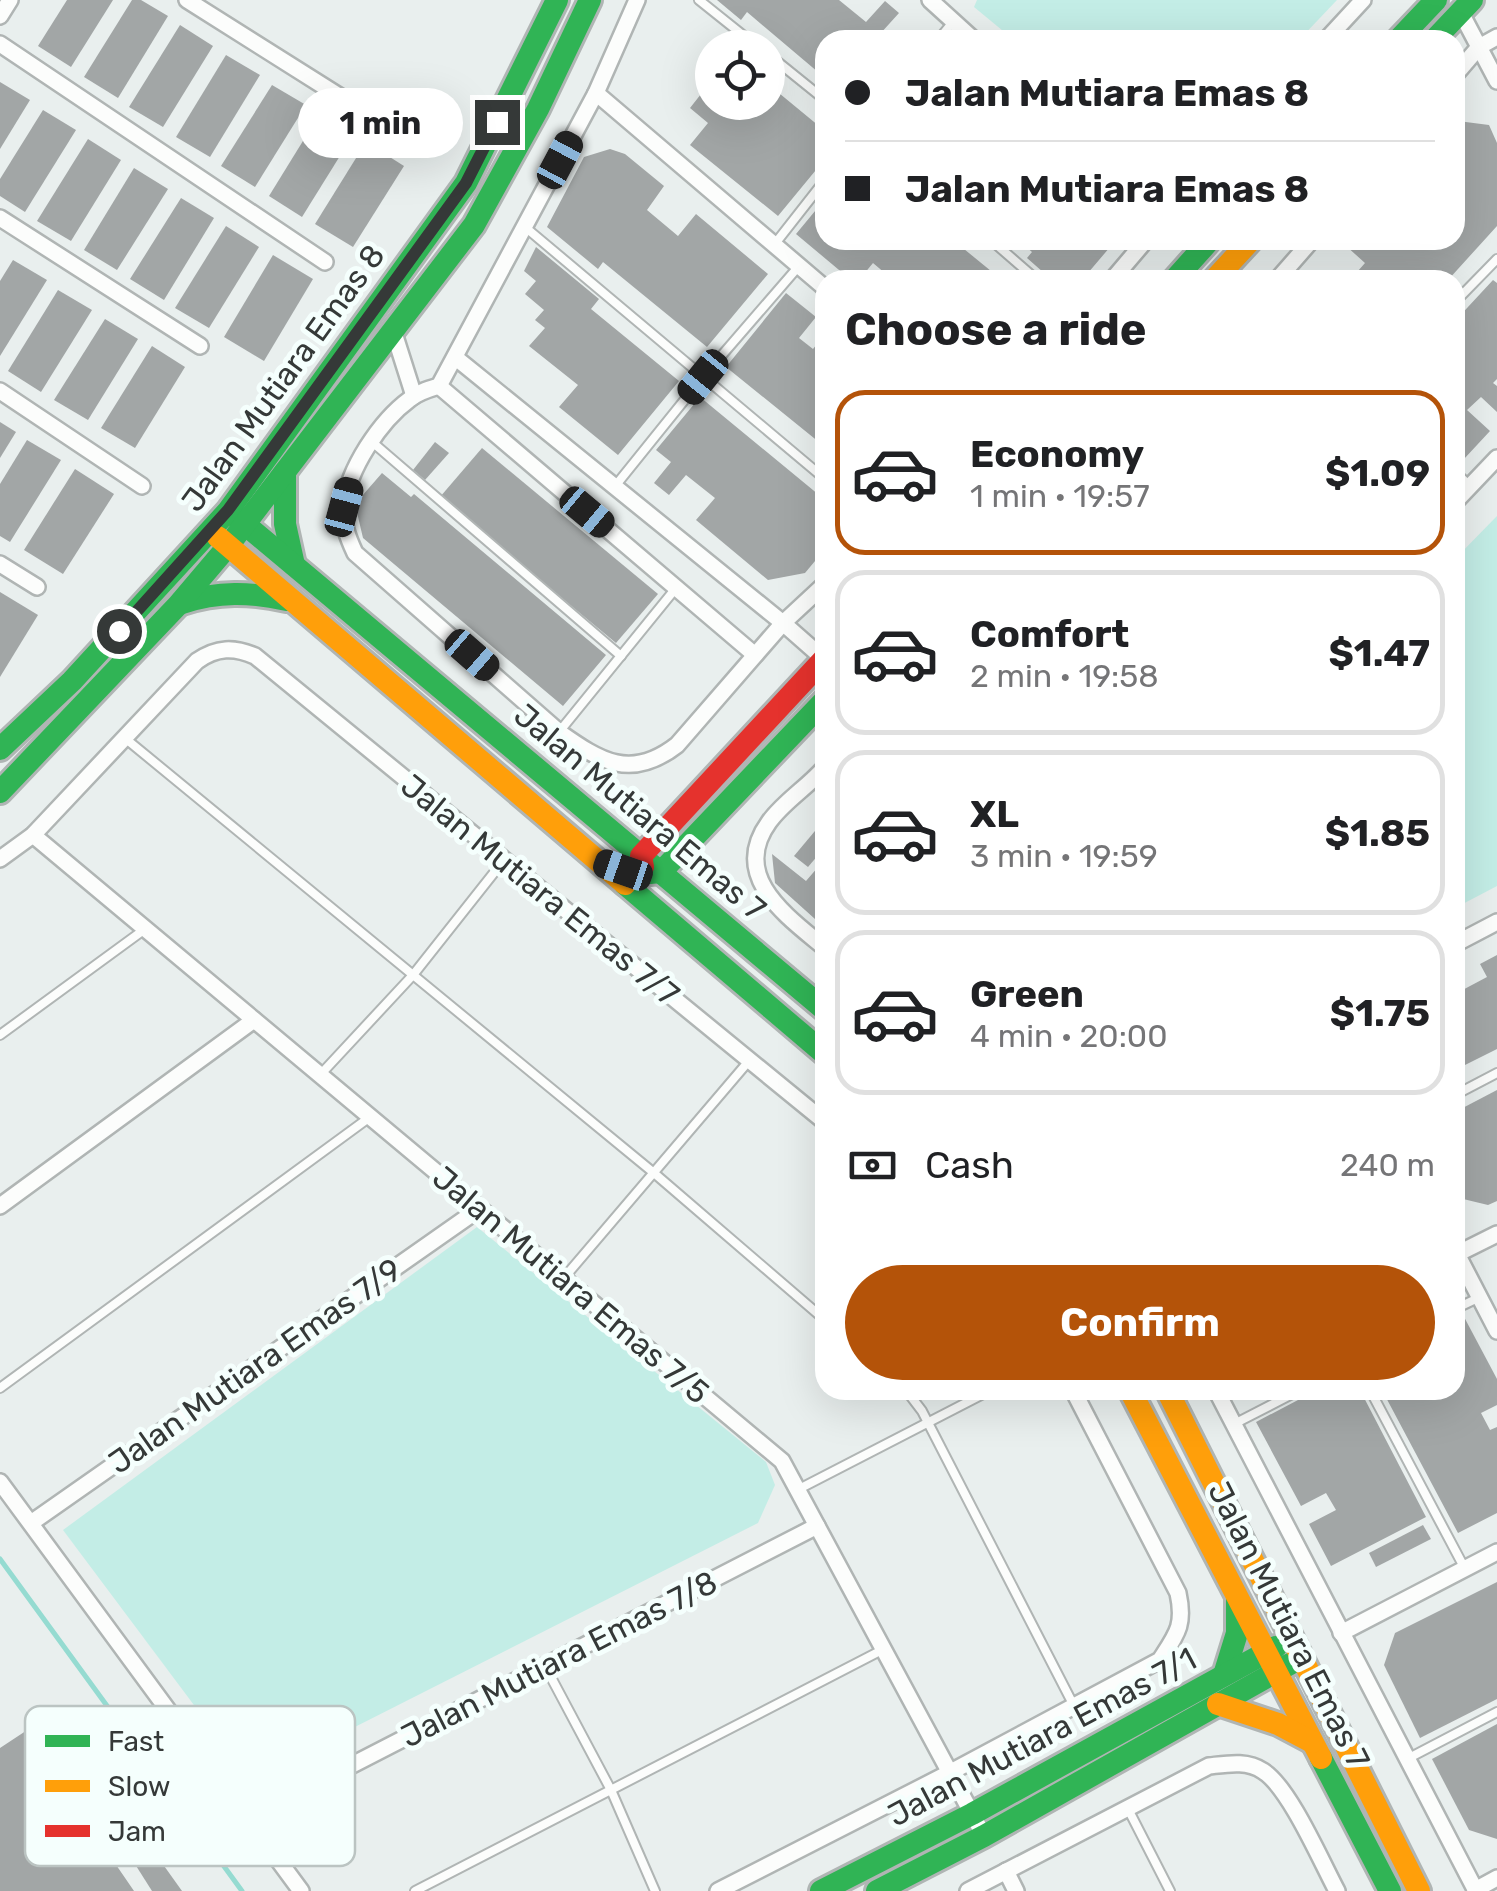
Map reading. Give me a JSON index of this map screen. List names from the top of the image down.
{
  "streets": {
    "street": [
      "Jalan Mutiara Emas 8",
      "Jalan Mutiara Emas 7",
      "Jalan Mutiara Emas 7/7",
      "Jalan Mutiara Emas 7/5",
      "Jalan Mutiara Emas 7/9",
      "Jalan Mutiara Emas 7/8",
      "Jalan Mutiara Emas 7/1"
    ]
  },
  "crossings": [
    ["Jalan Mutiara Emas 8", "Jalan Mutiara Emas 7"],
    ["Jalan Mutiara Emas 7", "Jalan Mutiara Emas 7/1"],
    ["Jalan Mutiara Emas 7/5", "Jalan Mutiara Emas 7/9"],
    ["Jalan Mutiara Emas 7/5", "Jalan Mutiara Emas 7/8"],
    ["Jalan Mutiara Emas 7/5", "Jalan Mutiara Emas 7/1"]
  ],
  "legend": ["Fast", "Slow", "Jam"],
  "page": {
    "banner": ["Jalan Mutiara Emas 8", "Jalan Mutiara Emas 8"],
    "bubble": "1 min",
    "heading": "Choose a ride",
    "list": [
      {
        "name": "Economy",
        "note": "1 min · 19:57",
        "value": "$1.09"
      },
      {
        "name": "Comfort",
        "note": "2 min · 19:58",
        "value": "$1.47"
      },
      {
        "name": "XL",
        "note": "3 min · 19:59",
        "value": "$1.85"
      },
      {
        "name": "Green",
        "note": "4 min · 20:00",
        "value": "$1.75"
      }
    ],
    "pay": ["Cash", "240 m"],
    "buttons": "Confirm"
  }
}
